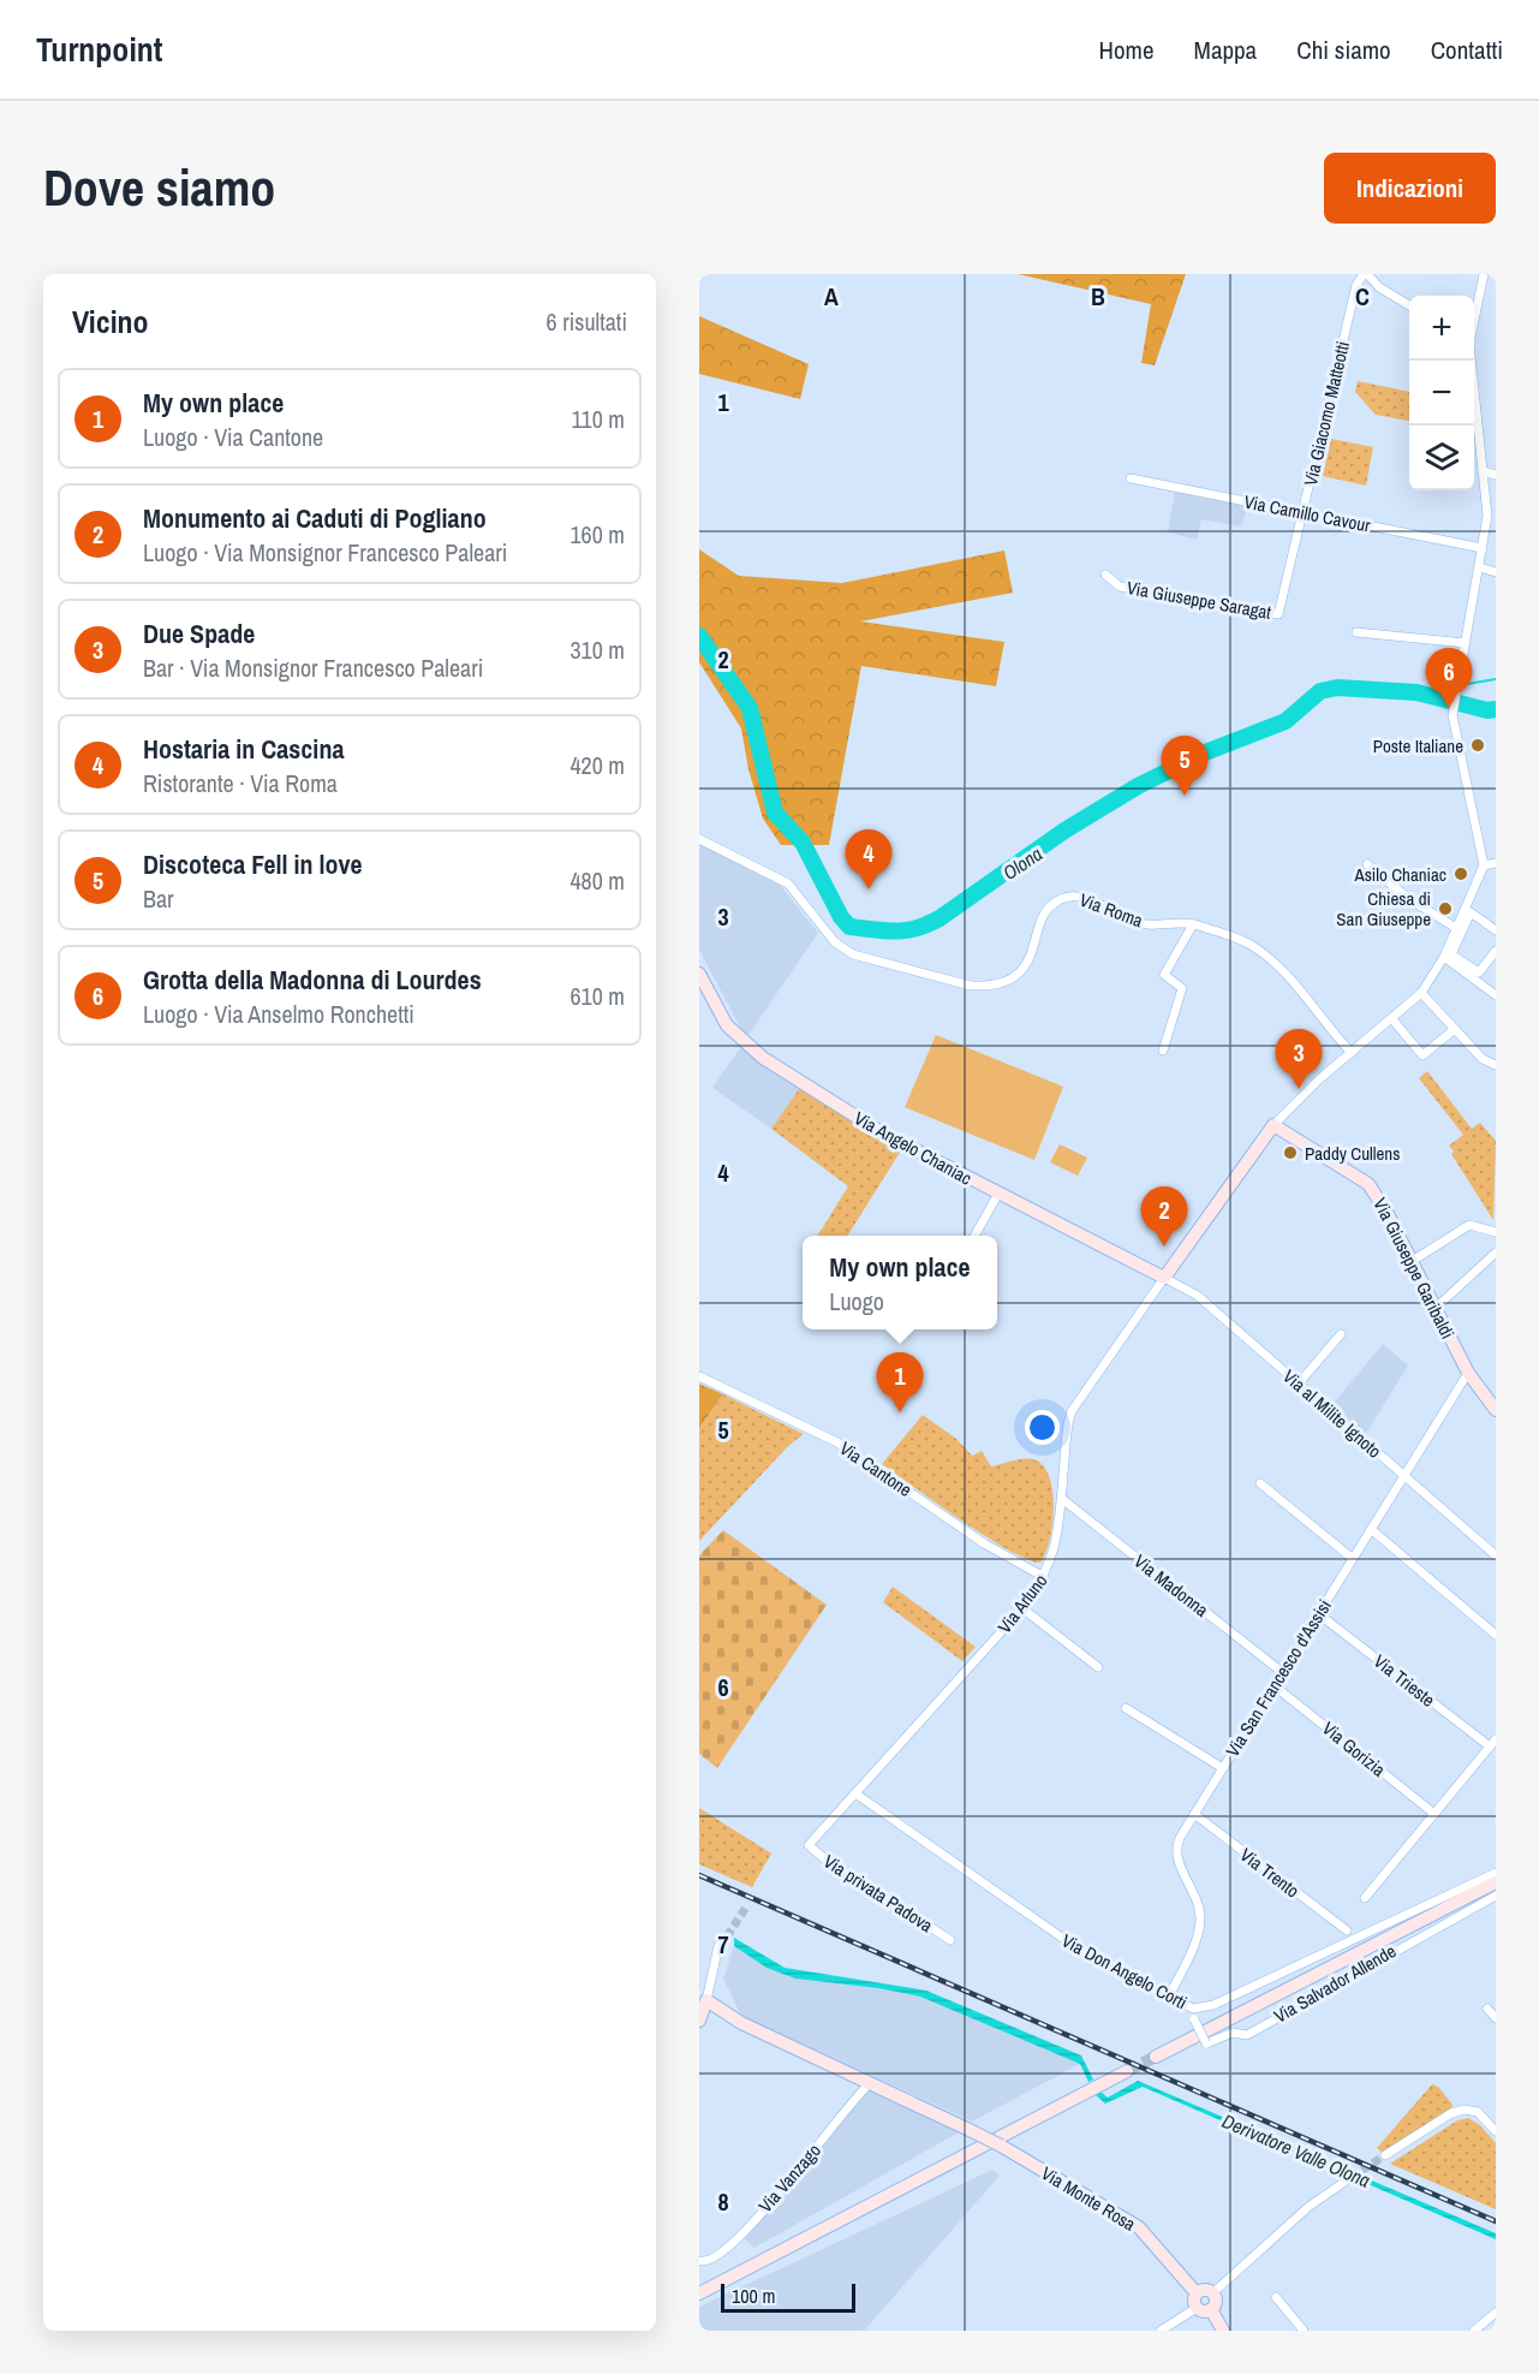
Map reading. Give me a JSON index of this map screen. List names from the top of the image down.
{
  "streets": {
    "street": [
      "Via Giacomo Matteotti",
      "Via Camillo Cavour",
      "Via Giuseppe Saragat",
      "Via Roma",
      "Via Angelo Chaniac",
      "Via Giuseppe Garibaldi",
      "Via al Milite Ignoto",
      "Via Cantone",
      "Via Madonna",
      "Via Arluno",
      "Via San Francesco d'Assisi",
      "Via Trieste",
      "Via Gorizia",
      "Via Trento",
      "Via privata Padova",
      "Via Don Angelo Corti",
      "Via Salvador Allende",
      "Via Vanzago",
      "Via Monte Rosa"
    ]
  },
  "crossings": [
    ["Via Giacomo Matteotti", "Via Camillo Cavour"],
    ["Via Giacomo Matteotti", "Via Giuseppe Saragat"],
    ["Via Camillo Cavour", "Via Giuseppe Saragat"],
    ["Via Angelo Chaniac", "Via al Milite Ignoto"],
    ["Via Angelo Chaniac", "Via Arluno"],
    ["Via Giuseppe Garibaldi", "Via San Francesco d'Assisi"],
    ["Via al Milite Ignoto", "Via Arluno"],
    ["Via al Milite Ignoto", "Via San Francesco d'Assisi"],
    ["Via Cantone", "Via Arluno"],
    ["Via Madonna", "Via Arluno"],
    ["Via Madonna", "Via San Francesco d'Assisi"],
    ["Via Arluno", "Via privata Padova"],
    ["Via Arluno", "Via Don Angelo Corti"],
    ["Via San Francesco d'Assisi", "Via Trieste"],
    ["Via San Francesco d'Assisi", "Via Gorizia"],
    ["Via San Francesco d'Assisi", "Via Trento"],
    ["Via San Francesco d'Assisi", "Via Don Angelo Corti"],
    ["Via Don Angelo Corti", "Via Salvador Allende"],
    ["Via Vanzago", "Via Monte Rosa"]
  ],
  "water": ["Olona", "Derivatore Valle Olona"],
  "places": [
    "Poste Italiane",
    "Asilo Chaniac",
    "Chiesa di San Giuseppe",
    "Paddy Cullens"
  ],
  "scale_bar": "100 m",
  "page": {
    "header": "Turnpoint",
    "nav": [
      "Home",
      "Mappa",
      "Chi siamo",
      "Contatti"
    ],
    "buttons": "Indicazioni",
    "title": "Dove siamo",
    "heading": ["Vicino", "6 risultati"],
    "map_buttons": ["+", "−"],
    "list": [
      {
        "mark": "1",
        "name": "My own place",
        "note": "Luogo · Via Cantone",
        "value": "110 m"
      },
      {
        "mark": "2",
        "name": "Monumento ai Caduti di Pogliano",
        "note": "Luogo · Via Monsignor Francesco Paleari",
        "value": "160 m"
      },
      {
        "mark": "3",
        "name": "Due Spade",
        "note": "Bar · Via Monsignor Francesco Paleari",
        "value": "310 m"
      },
      {
        "mark": "4",
        "name": "Hostaria in Cascina",
        "note": "Ristorante · Via Roma",
        "value": "420 m"
      },
      {
        "mark": "5",
        "name": "Discoteca Fell in love",
        "note": "Bar",
        "value": "480 m"
      },
      {
        "mark": "6",
        "name": "Grotta della Madonna di Lourdes",
        "note": "Luogo · Via Anselmo Ronchetti",
        "value": "610 m"
      }
    ],
    "pins": [
      "6",
      "5",
      "4",
      "3",
      "2",
      "1"
    ],
    "popup": ["My own place", "Luogo"],
    "scale": "100 m"
  },
  "grid": {
    "columns": ["A", "B", "C"],
    "rows": [
      "1",
      "2",
      "3",
      "4",
      "5",
      "6",
      "7",
      "8"
    ]
  }
}
